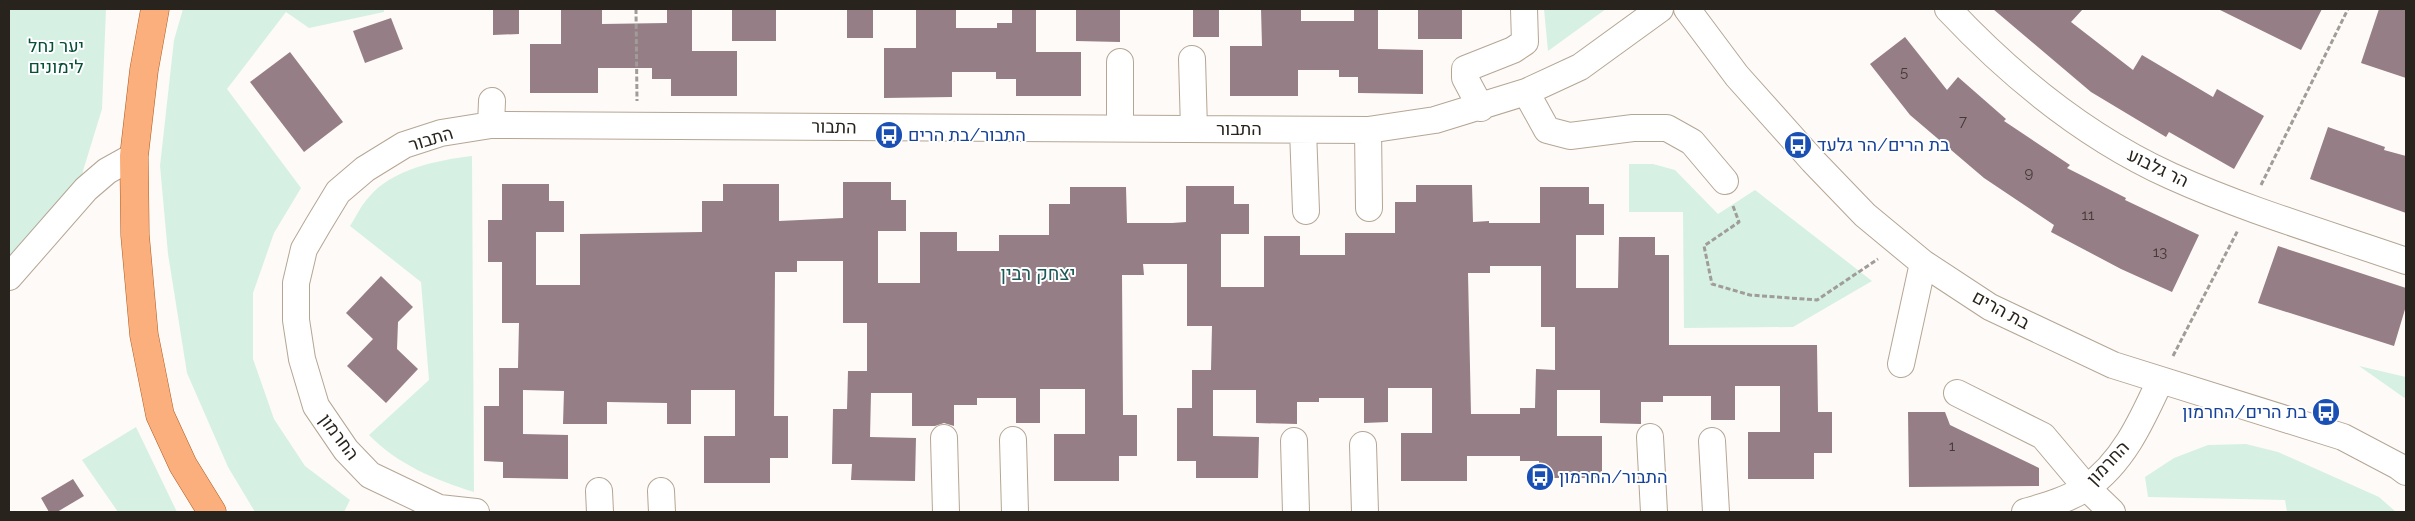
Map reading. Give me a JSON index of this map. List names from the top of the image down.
{
  "streets": {
    "street": [
      "התבור",
      "הר גלבוע",
      "בת הרים",
      "החרמון"
    ]
  },
  "crossings": [
    ["התבור", "החרמון"],
    ["בת הרים", "החרמון"]
  ],
  "districts": ["יצחק רבין"],
  "parks": ["יער נחל לימונים"],
  "places": {
    "bus stop": [
      "התבור/בת הרים",
      "בת הרים/הר גלעד",
      "בת הרים/החרמון",
      "התבור/החרמון"
    ]
  },
  "house_numbers": [
    "5",
    "7",
    "9",
    "11",
    "13",
    "1"
  ]
}
